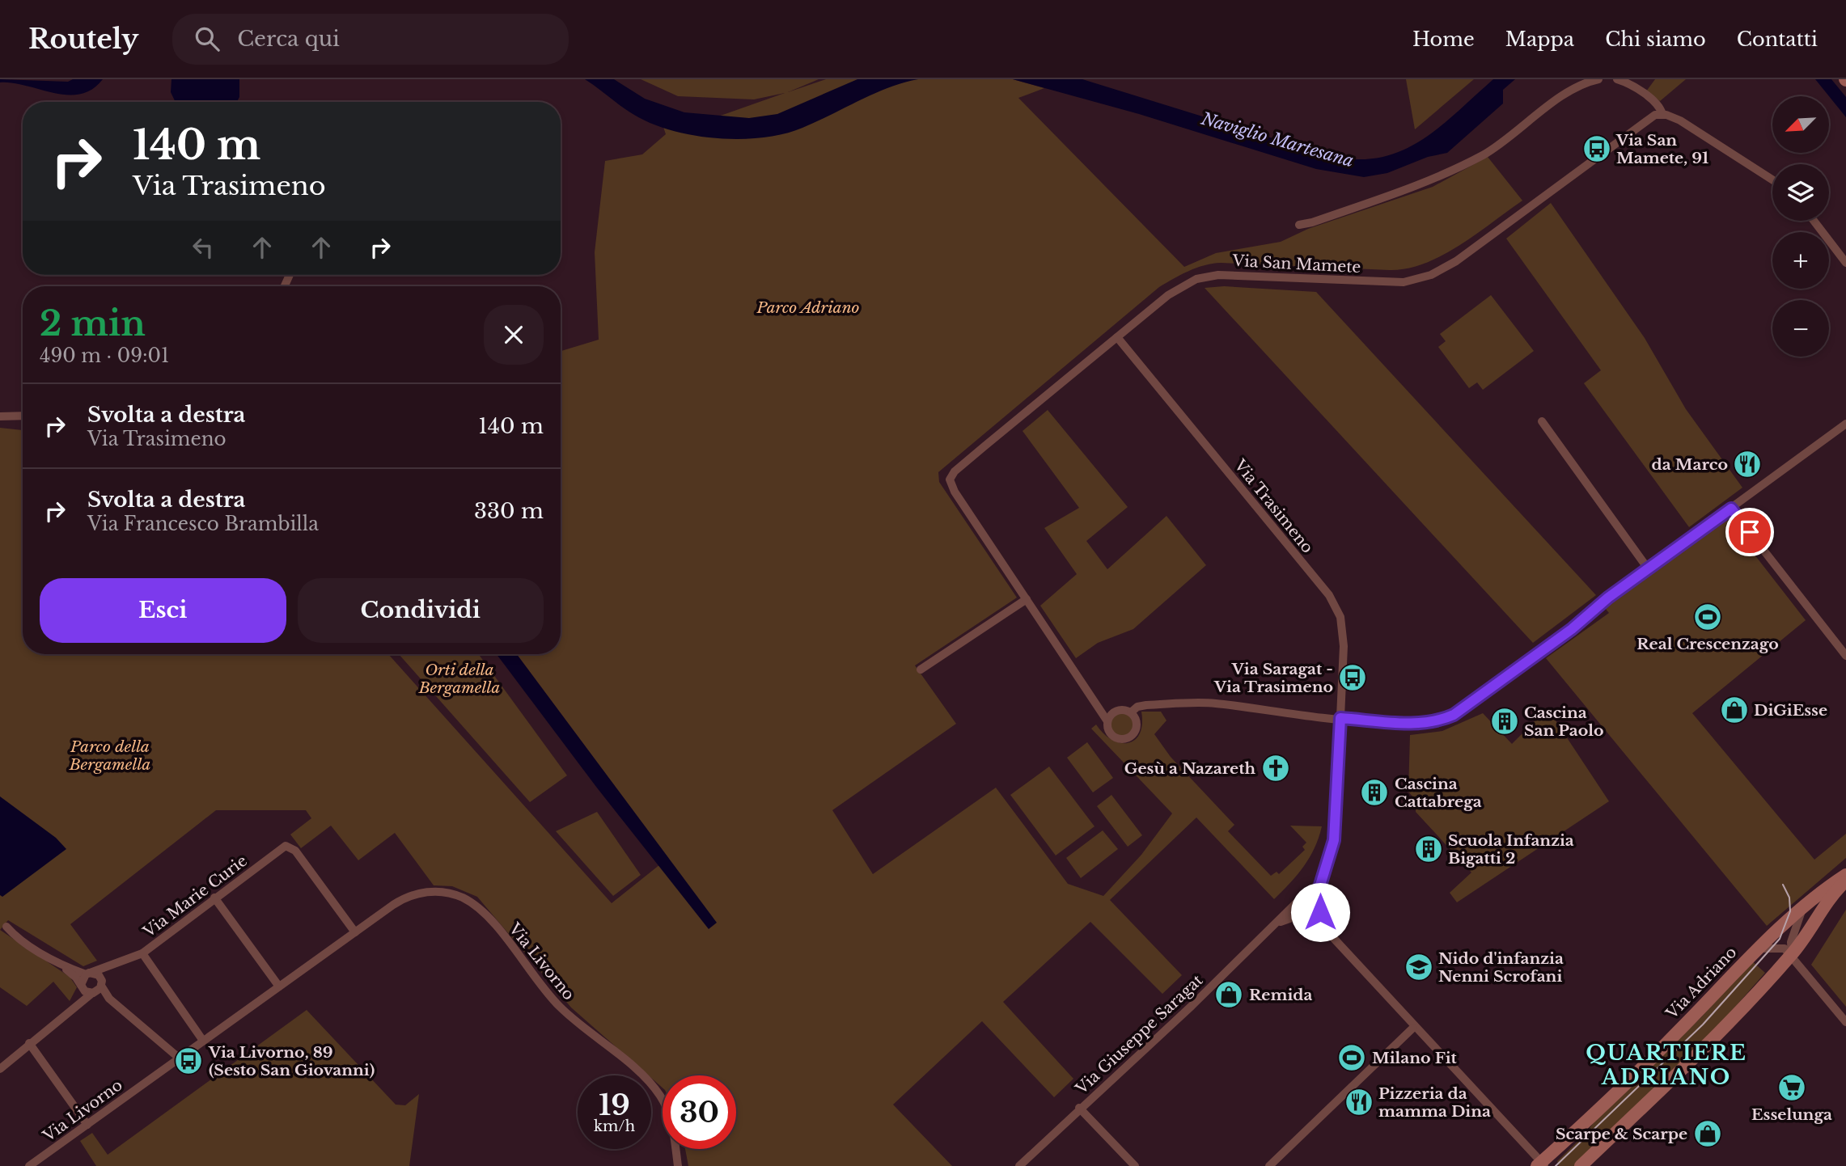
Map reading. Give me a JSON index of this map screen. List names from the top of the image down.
{
  "streets": {
    "street": [
      "Via San Mamete",
      "Via Trasimeno",
      "Via Marie Curie",
      "Via Livorno",
      "Via Adriano",
      "Via Giuseppe Saragat"
    ]
  },
  "crossings": [
    ["Via San Mamete", "Via Trasimeno"],
    ["Via Marie Curie", "Via Livorno"]
  ],
  "districts": ["QUARTIERE ADRIANO"],
  "water": ["Naviglio Martesana"],
  "parks": ["Parco Adriano", "Orti della Bergamella", "Parco della Bergamella"],
  "places": {
    "bus stop": ["Via San Mamete, 91", "Via Saragat - Via Trasimeno", "Via Livorno, 89 (Sesto San Giovanni)"],
    "restaurant": ["da Marco", "Pizzeria da mamma Dina"],
    "sports": ["Real Crescenzago", "Milano Fit"],
    "shop": ["DiGiEsse", "Remida", "Scarpe & Scarpe"],
    "building": ["Cascina San Paolo", "Cascina Cattabrega", "Scuola Infanzia Bigatti 2"],
    "church": ["Gesù a Nazareth"],
    "school or university": ["Nido d'infanzia Nenni Scrofani"],
    "supermarket": ["Esselunga"]
  },
  "north": "bottom left",
  "page": {
    "header": "Routely",
    "search": "Cerca qui",
    "nav": [
      "Home",
      "Mappa",
      "Chi siamo",
      "Contatti"
    ],
    "map_buttons": ["+", "−"],
    "turn": ["140 m", "Via Trasimeno"],
    "heading": ["2 min", "490 m · 09:01"],
    "list": [
      {
        "name": "Svolta a destra",
        "note": "Via Trasimeno",
        "value": "140 m"
      },
      {
        "name": "Svolta a destra",
        "note": "Via Francesco Brambilla",
        "value": "330 m"
      }
    ],
    "buttons": ["Esci", "Condividi"],
    "speed": "19 km/h",
    "limit": "30"
  }
}
